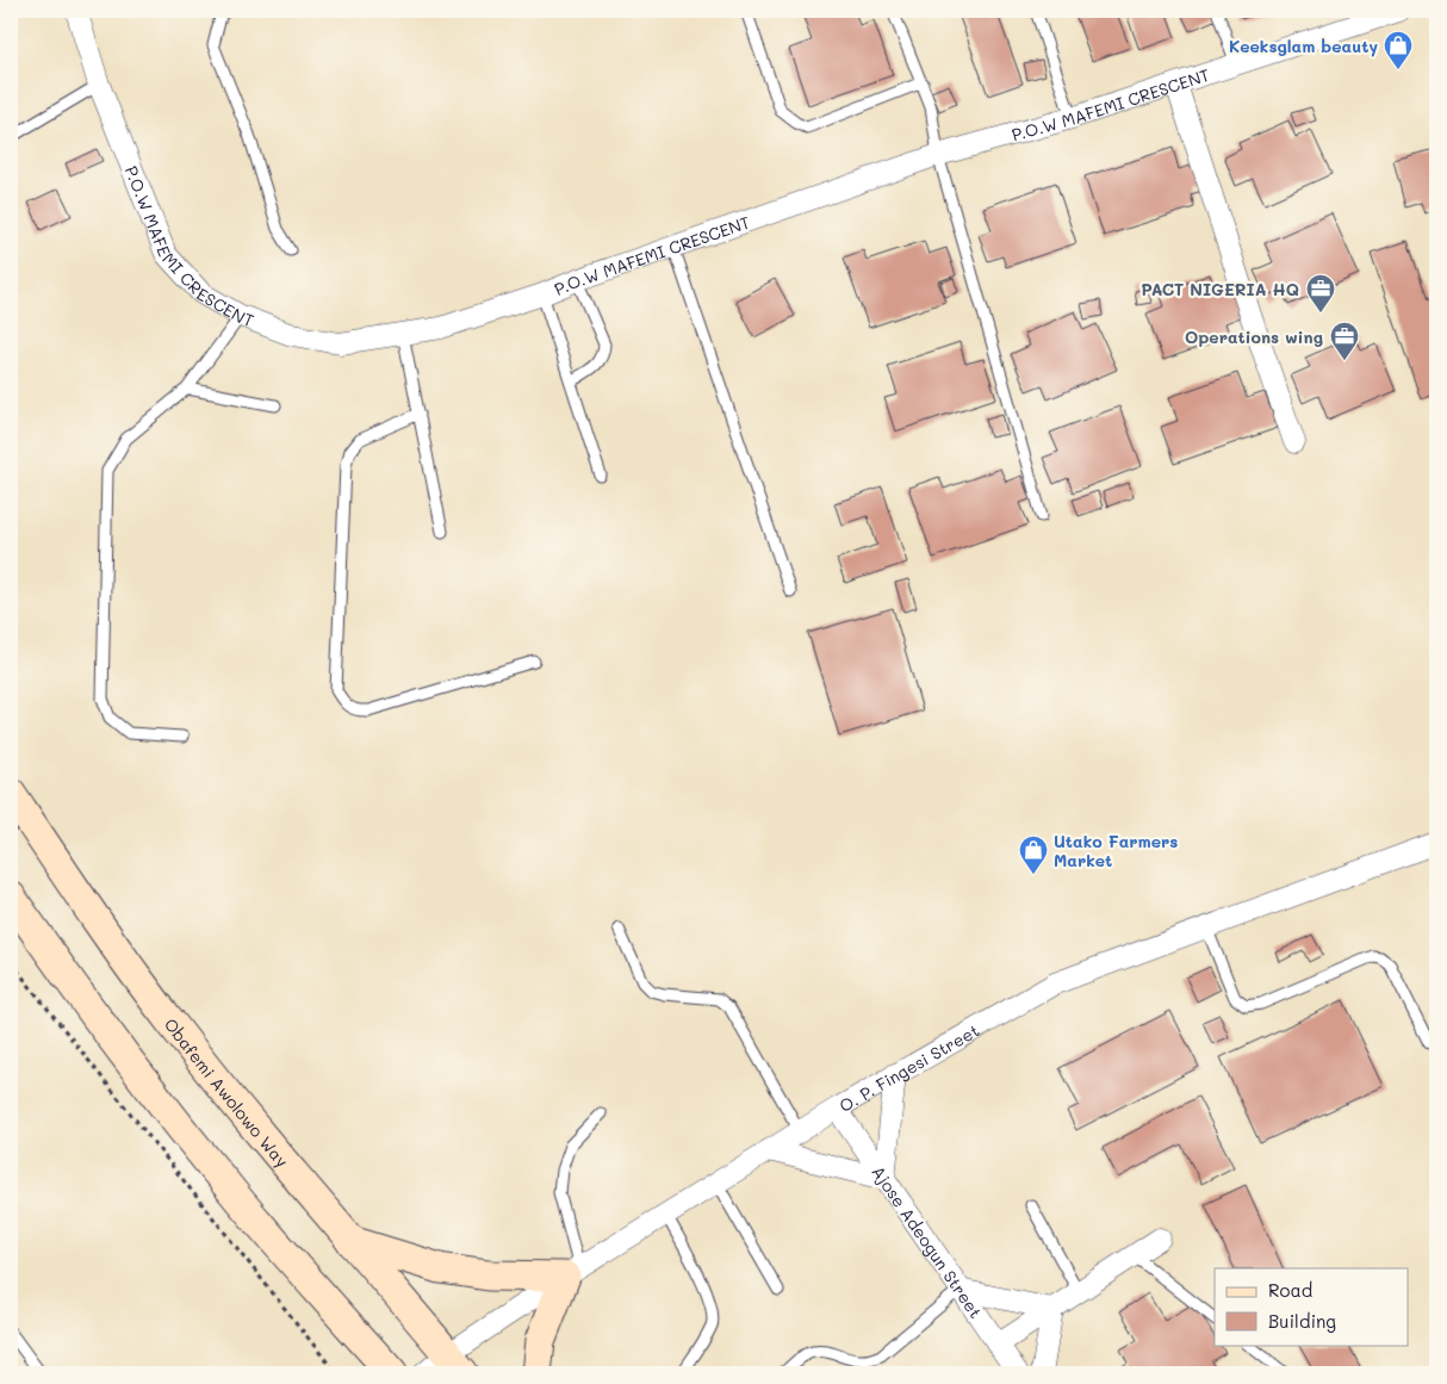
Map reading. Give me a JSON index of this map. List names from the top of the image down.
{
  "streets": {
    "main road": ["Obafemi Awolowo Way"],
    "street": ["P.O.W MAFEMI CRESCENT", "O. P. Fingesi Street", "Ajose Adeogun Street"]
  },
  "crossings": [
    ["O. P. Fingesi Street", "Obafemi Awolowo Way"],
    ["O. P. Fingesi Street", "Ajose Adeogun Street"]
  ],
  "places": {
    "shop": ["Keeksglam beauty", "Utako Farmers Market"],
    "office": ["PACT NIGERIA HQ", "Operations wing"]
  },
  "legend": ["Road", "Building"]
}
